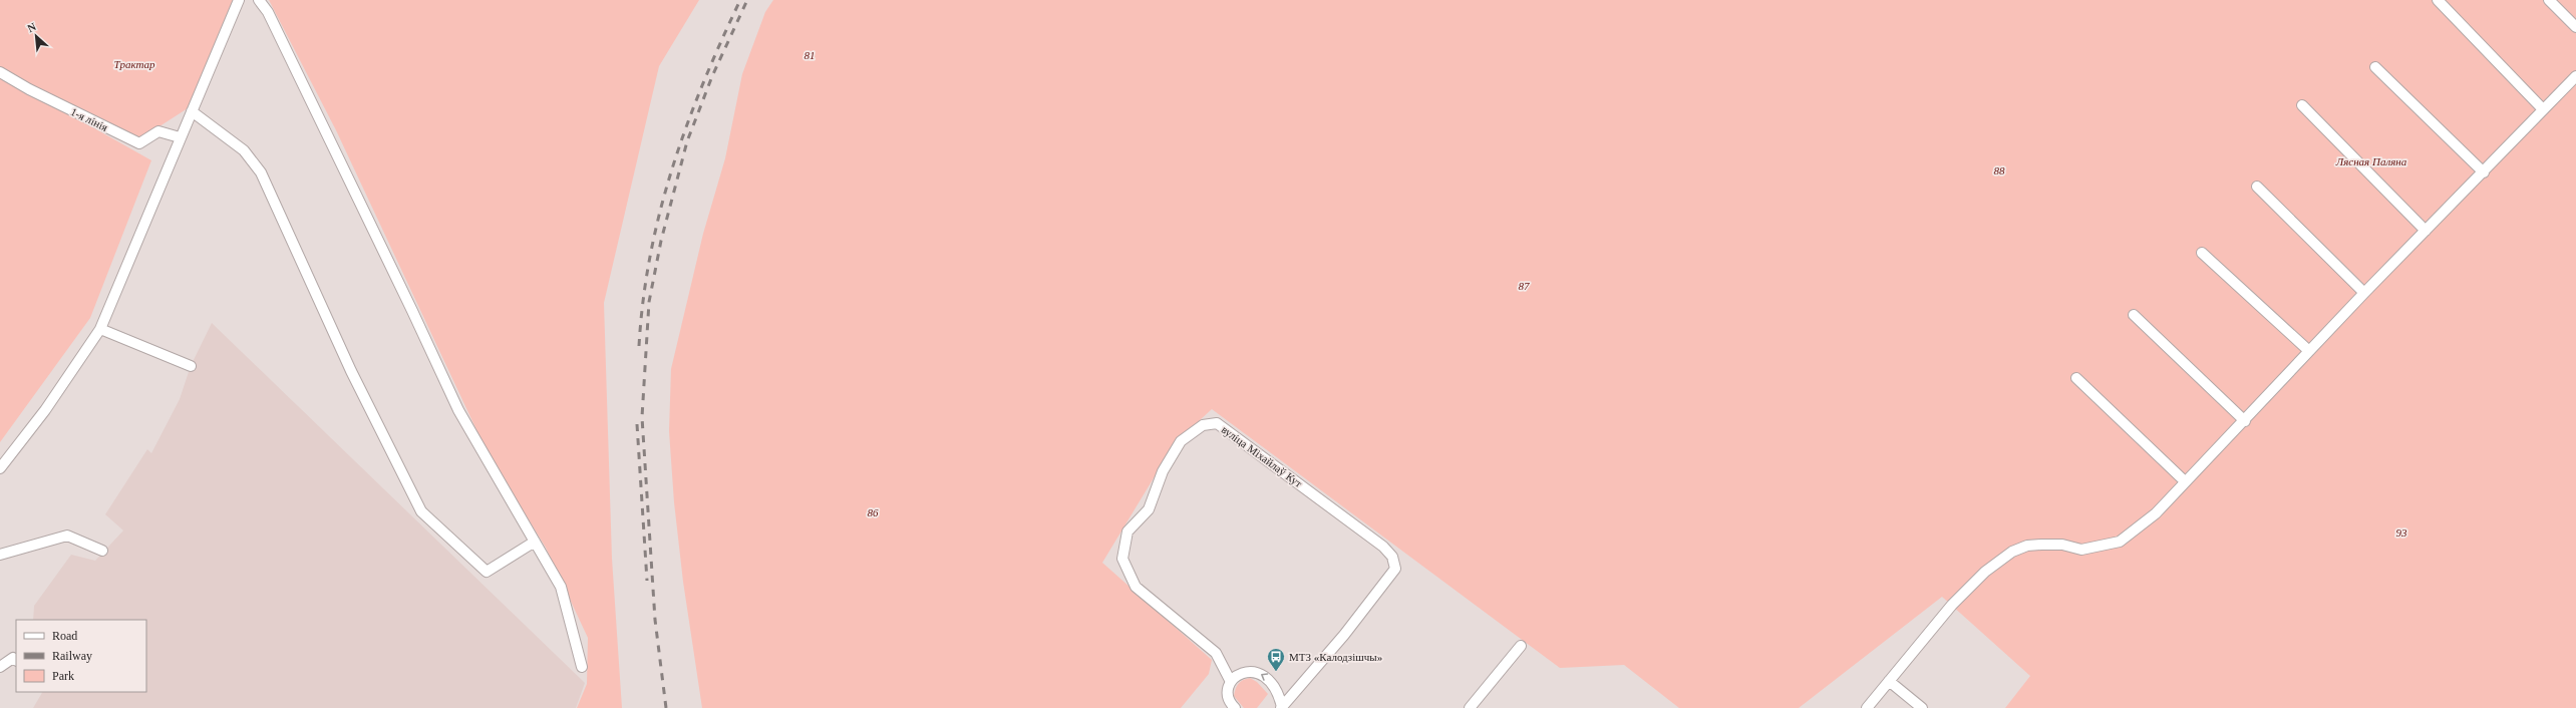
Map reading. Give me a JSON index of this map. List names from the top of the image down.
{
  "streets": {
    "street": ["1-я лінія", "вуліца Міхайлаў Кут"]
  },
  "parks": [
    "81",
    "Трактар",
    "Лясная Паляна",
    "88",
    "87",
    "86",
    "93"
  ],
  "places": {
    "bus stop": ["МТЗ «Калодзішчы»"]
  },
  "legend": ["Road", "Railway", "Park"],
  "north": "top left"
}
